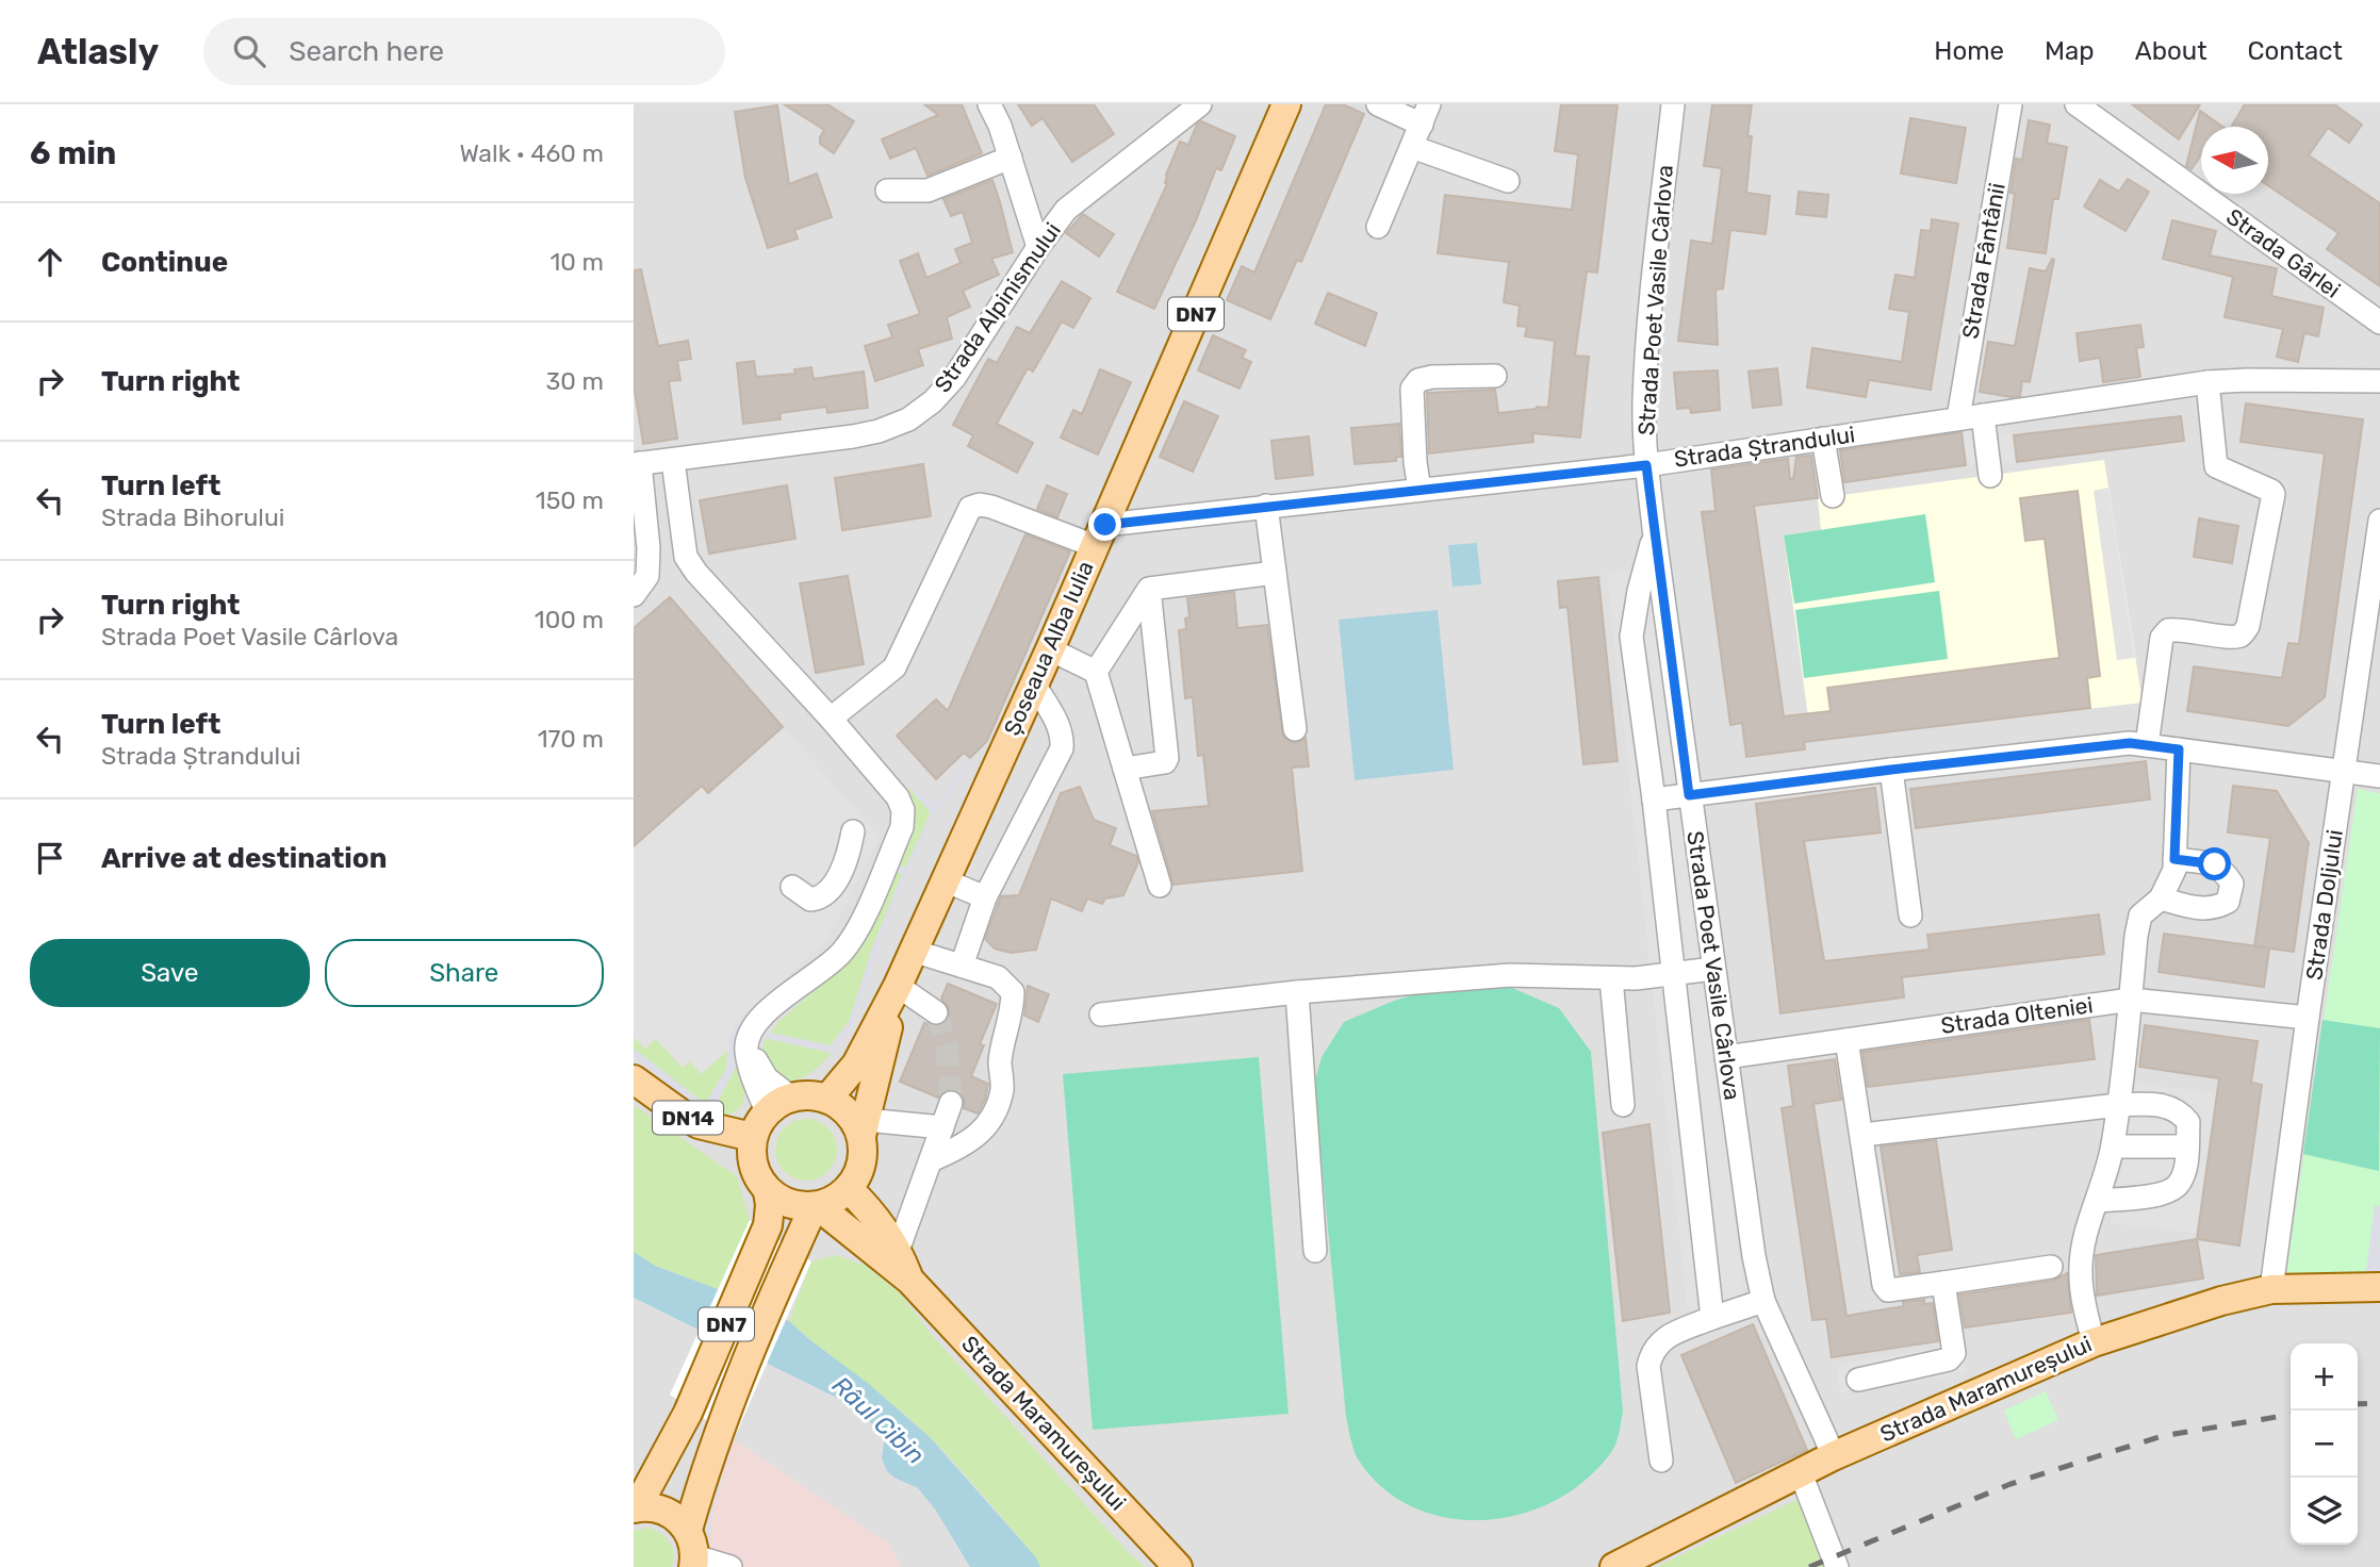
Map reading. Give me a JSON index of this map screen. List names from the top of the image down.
{
  "streets": {
    "main road": [
      "DN7",
      "Șoseaua Alba Iulia",
      "DN14",
      "Strada Maramureșului"
    ],
    "street": [
      "Strada Gârlei",
      "Strada Fântânii",
      "Strada Poet Vasile Cârlova",
      "Strada Alpinismului",
      "Strada Ștrandului",
      "Strada Doljului",
      "Strada Olteniei"
    ]
  },
  "crossings": [
    ["Strada Fântânii", "Strada Ștrandului"],
    ["Strada Poet Vasile Cârlova", "Strada Ștrandului"],
    ["Strada Poet Vasile Cârlova", "Strada Olteniei"],
    ["Strada Poet Vasile Cârlova", "Strada Maramureșului"],
    ["DN7", "Șoseaua Alba Iulia"],
    ["DN7", "DN14"],
    ["DN7", "Strada Maramureșului"],
    ["Strada Ștrandului", "Șoseaua Alba Iulia"],
    ["Șoseaua Alba Iulia", "DN14"],
    ["Șoseaua Alba Iulia", "Strada Maramureșului"],
    ["Strada Doljului", "Strada Olteniei"],
    ["Strada Doljului", "Strada Maramureșului"],
    ["DN14", "Strada Maramureșului"]
  ],
  "water": ["Râul Cibin"],
  "north": "left",
  "page": {
    "header": "Atlasly",
    "search": "Search here",
    "nav": [
      "Home",
      "Map",
      "About",
      "Contact"
    ],
    "heading": ["6 min", "Walk · 460 m"],
    "list": [
      ["Continue", "10 m"],
      ["Turn right", "30 m"],
      ["Turn left", "Strada Bihorului", "150 m"],
      ["Turn right", "Strada Poet Vasile Cârlova", "100 m"],
      ["Turn left", "Strada Ștrandului", "170 m"],
      "Arrive at destination"
    ],
    "buttons": ["Save", "Share"],
    "map_buttons": ["+", "−"]
  }
}
